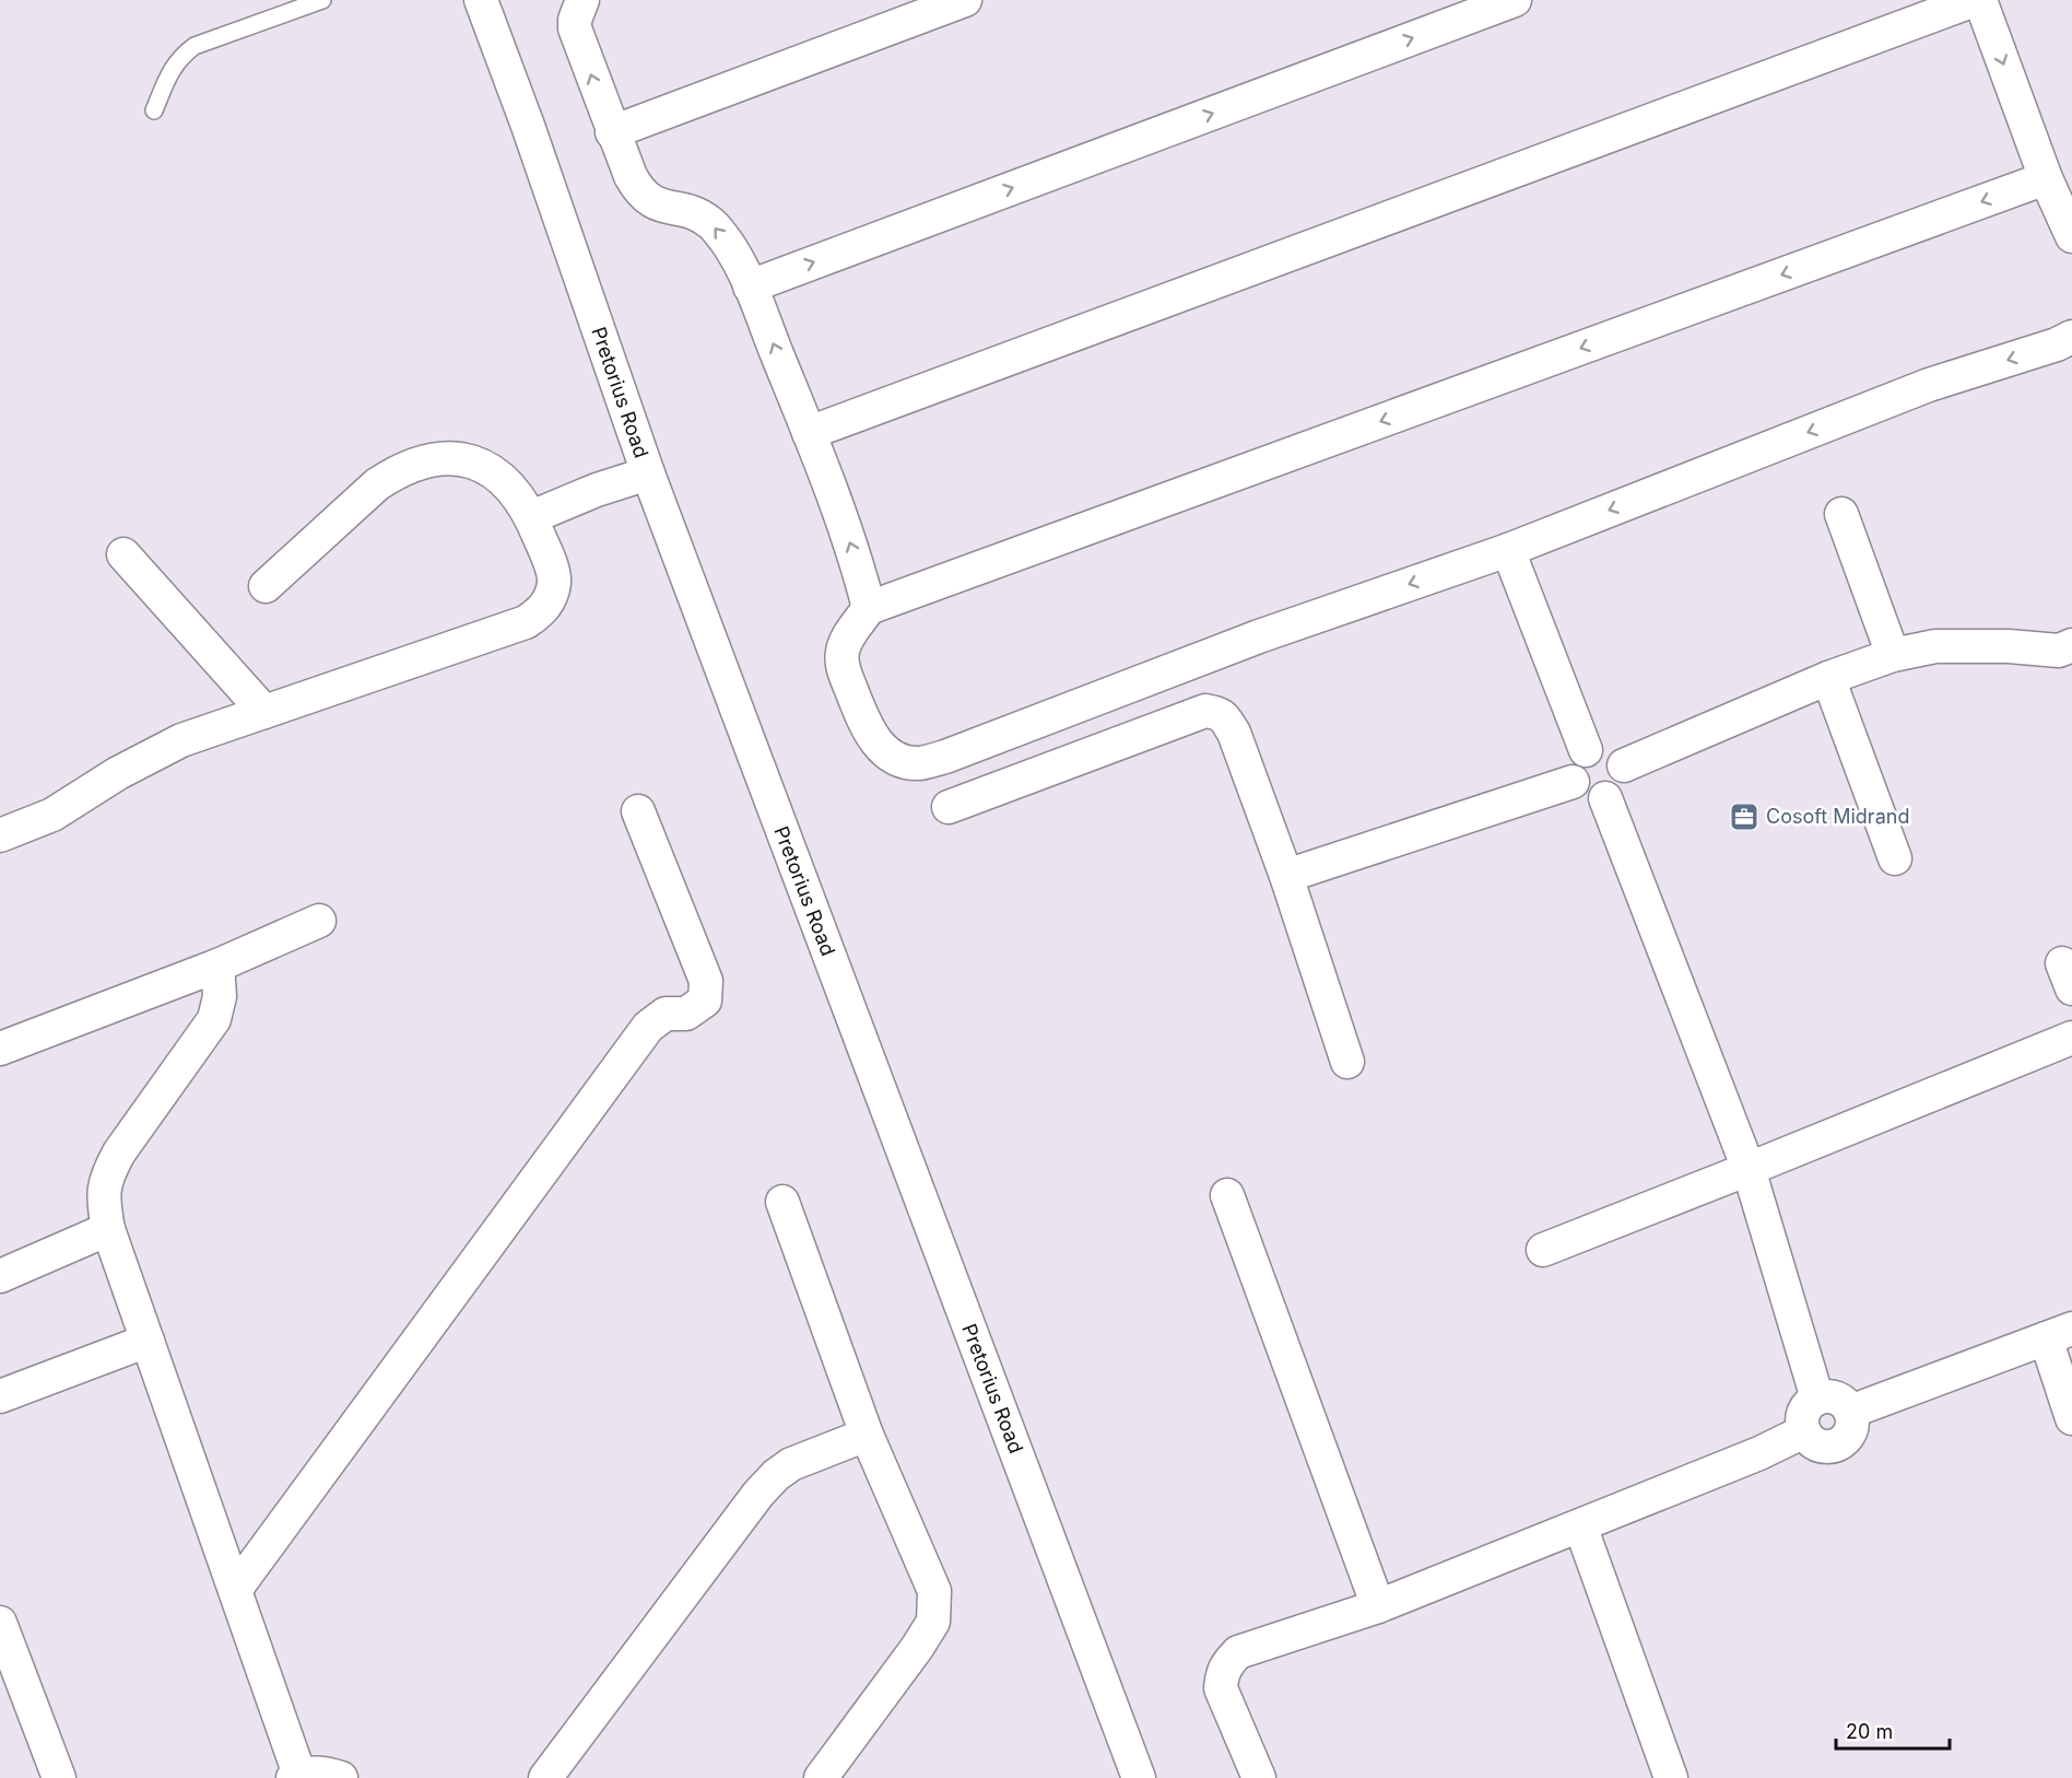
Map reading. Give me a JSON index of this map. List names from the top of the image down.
{
  "streets": {
    "street": ["Pretorius Road"]
  },
  "places": {
    "office": ["Cosoft Midrand"]
  },
  "scale_bar": "20 m"
}
